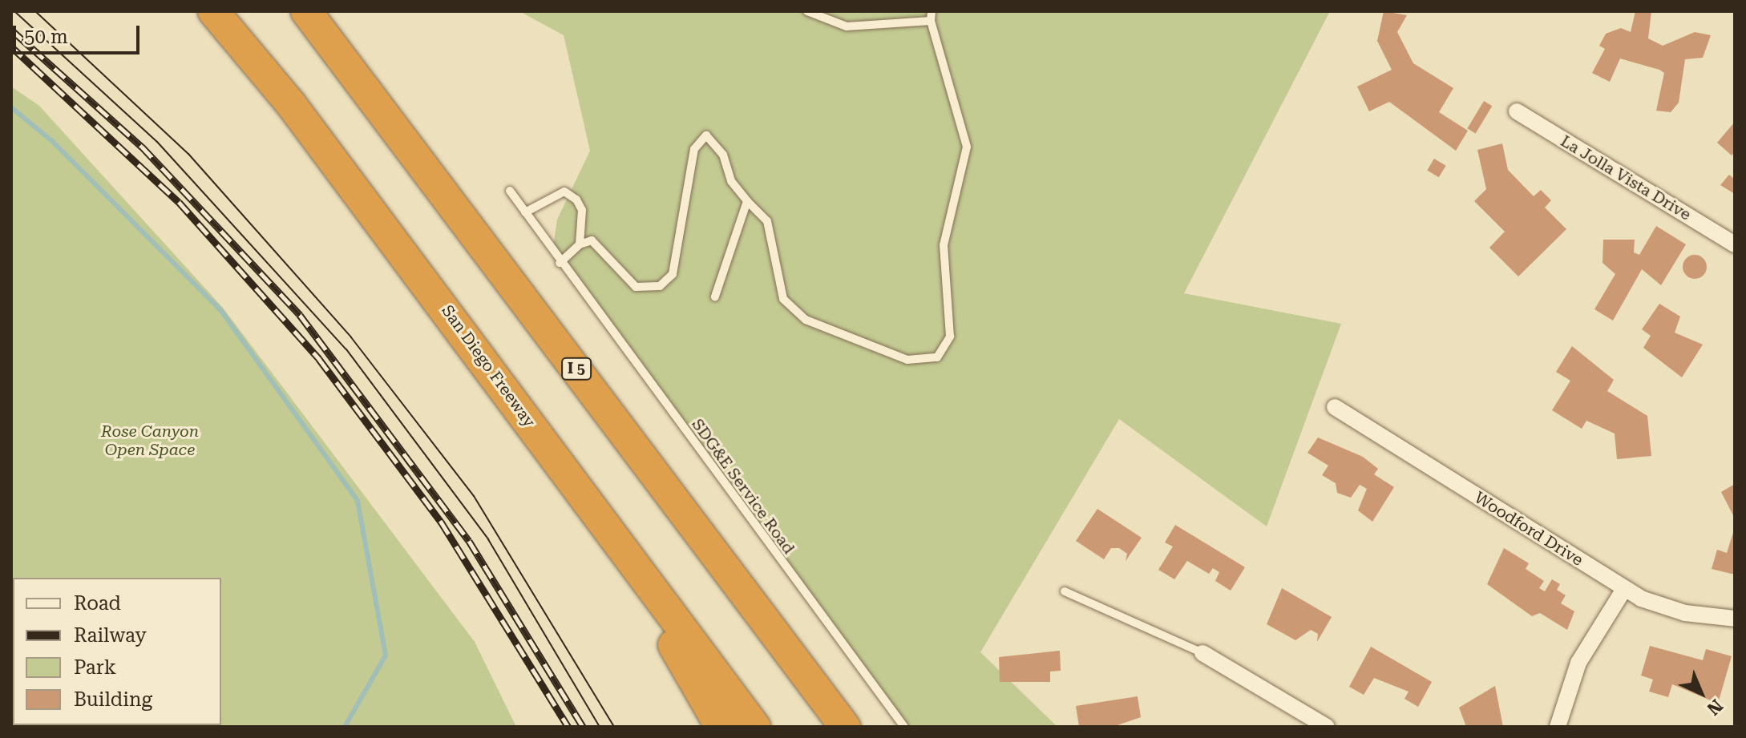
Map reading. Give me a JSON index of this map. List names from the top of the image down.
{
  "streets": {
    "highway": ["San Diego Freeway", "I 5"],
    "street": ["La Jolla Vista Drive", "Woodford Drive"],
    "lane": ["SDG&E Service Road"]
  },
  "parks": ["Rose Canyon Open Space"],
  "legend": [
    "Road",
    "Railway",
    "Park",
    "Building"
  ],
  "scale_bar": "50 m",
  "north": "bottom right"
}
